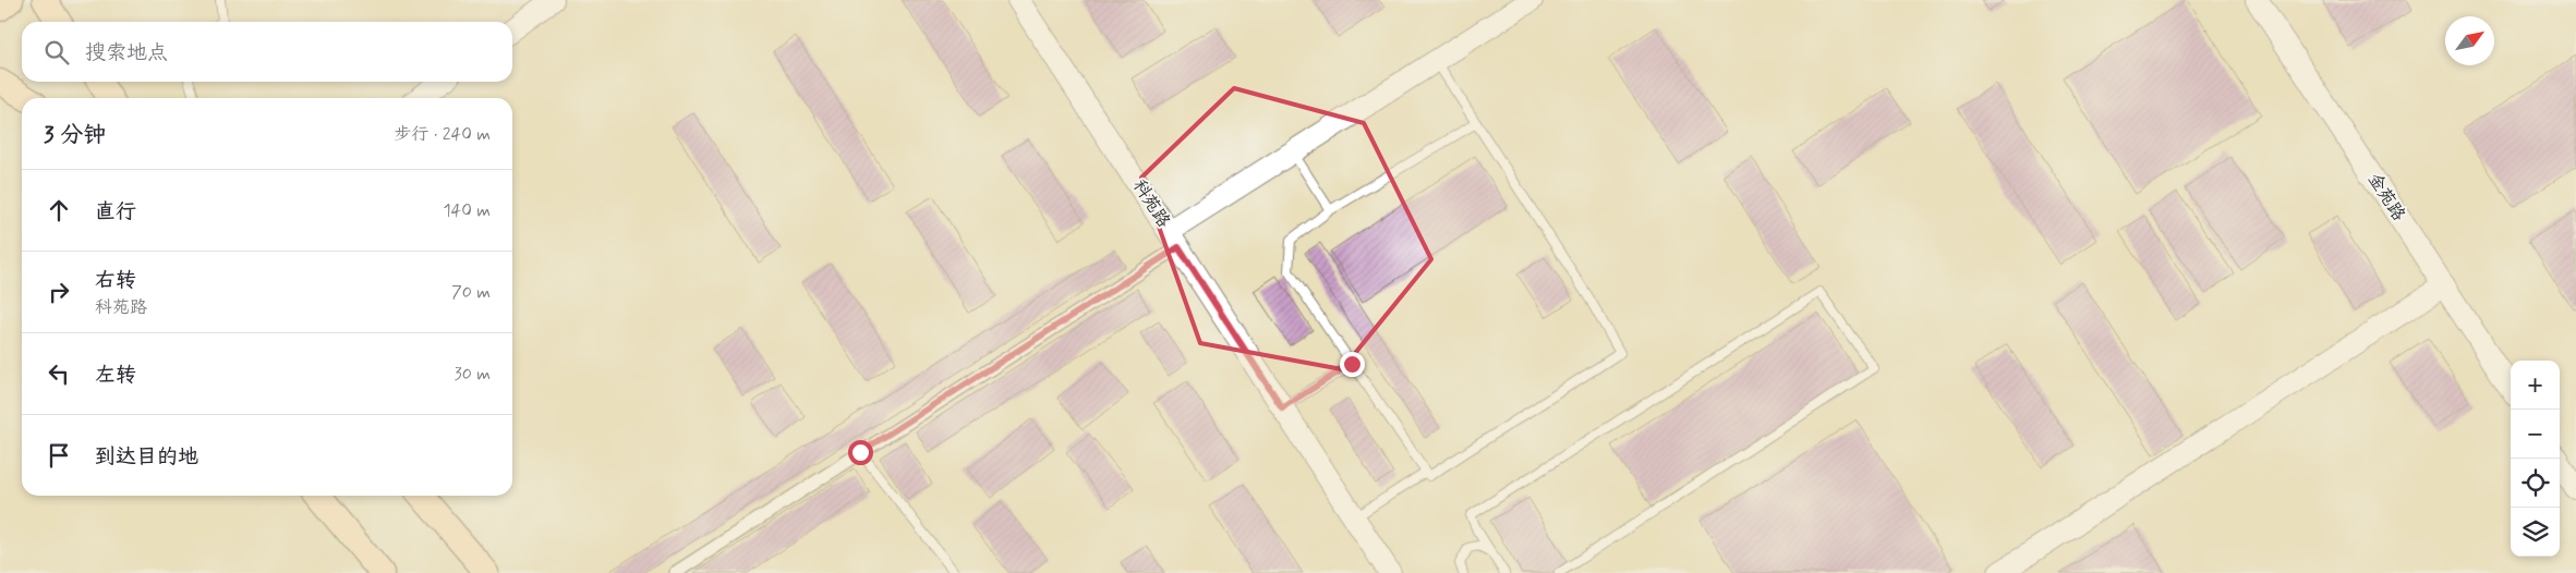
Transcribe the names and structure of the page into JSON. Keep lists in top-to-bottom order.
{
  "streets": {
    "street": ["金苑路", "科苑路"]
  },
  "north": "top right",
  "page": {
    "search": "搜索地点",
    "heading": ["3 分钟", "步行 · 240 m"],
    "list": [
      ["直行", "140 m"],
      ["右转", "科苑路", "70 m"],
      ["左转", "30 m"],
      "到达目的地"
    ],
    "map_buttons": ["+", "−"]
  }
}
